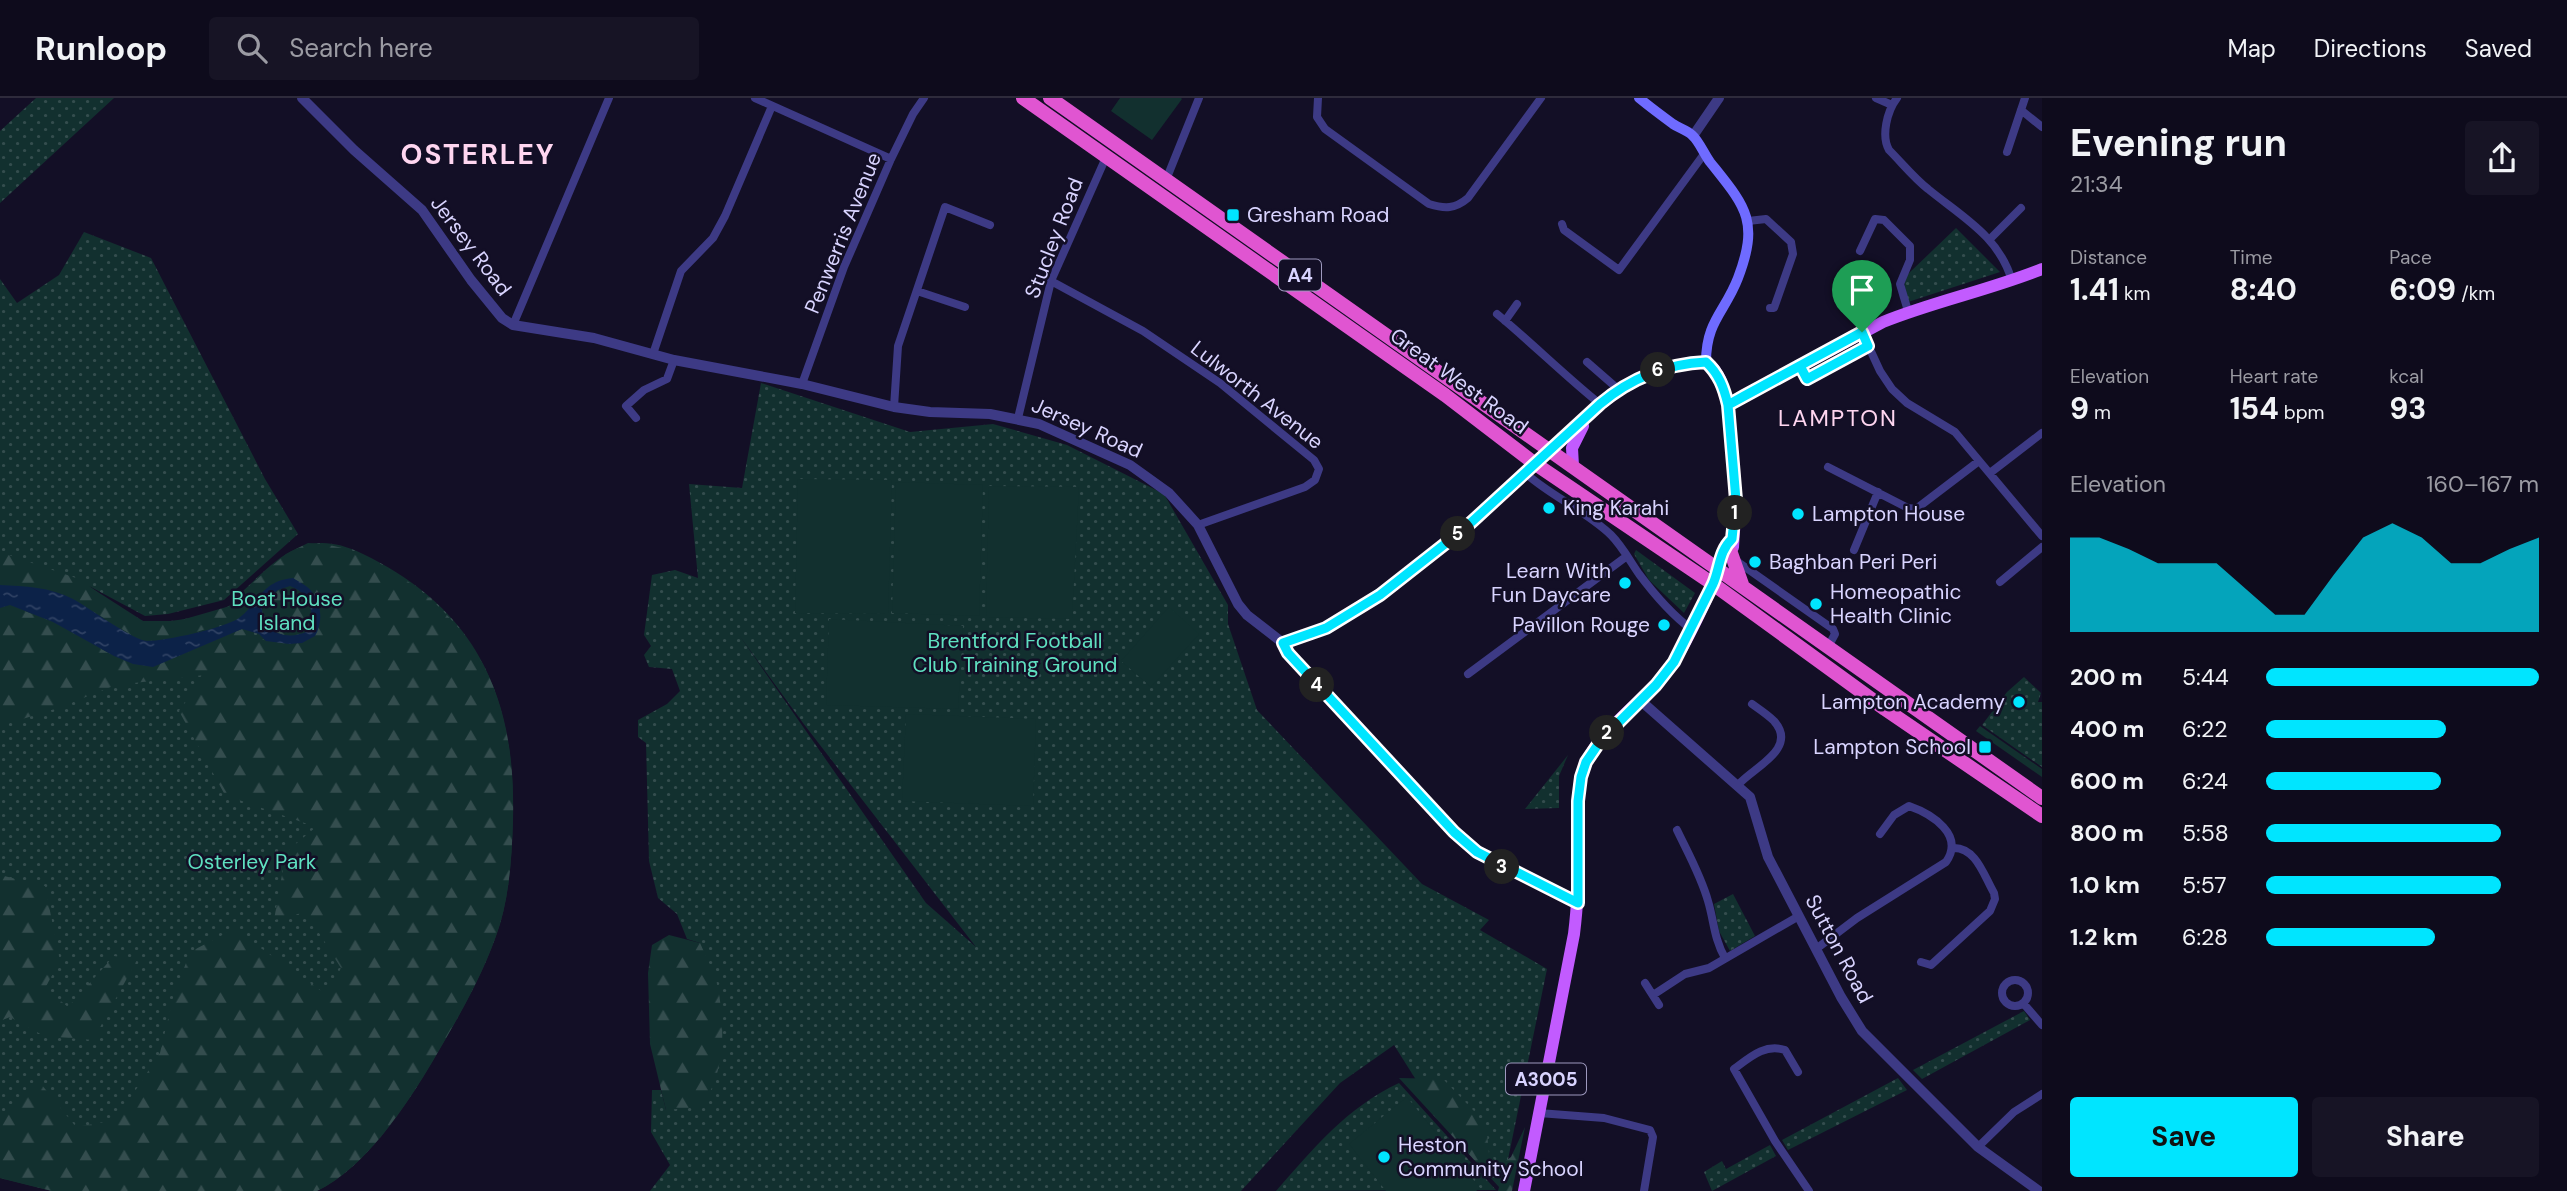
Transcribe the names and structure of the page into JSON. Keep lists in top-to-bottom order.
{
  "streets": {
    "highway": ["A4", "Great West Road"],
    "main road": ["A3005"],
    "street": [
      "Penwerris Avenue",
      "Stucley Road",
      "Jersey Road",
      "Lulworth Avenue",
      "Sutton Road"
    ]
  },
  "crossings": [
    ["Penwerris Avenue", "Jersey Road"],
    ["Stucley Road", "Jersey Road"],
    ["Stucley Road", "Great West Road"],
    ["Stucley Road", "Lulworth Avenue"],
    ["Jersey Road", "Lulworth Avenue"],
    ["Jersey Road", "A3005"],
    ["Great West Road", "A3005"],
    ["Sutton Road", "A3005"]
  ],
  "districts": ["OSTERLEY", "LAMPTON"],
  "parks": ["Boat House Island", "Brentford Football Club Training Ground", "Osterley Park"],
  "places": {
    "transit": ["Gresham Road", "Lampton School"],
    "other": [
      "King Karahi",
      "Lampton House",
      "Baghban Peri Peri",
      "Learn With Fun Daycare",
      "Homeopathic Health Clinic",
      "Pavillon Rouge",
      "Lampton Academy",
      "Heston Community School"
    ]
  },
  "page": {
    "header": "Runloop",
    "search": "Search here",
    "nav": ["Map", "Directions", "Saved"],
    "heading": ["Evening run", "21:34"],
    "stats": [
      ["Distance", "1.41 km"],
      ["Time", "8:40"],
      ["Pace", "6:09 /km"],
      ["Elevation", "9 m"],
      ["Heart rate", "154 bpm"],
      ["kcal", "93"]
    ],
    "pins": [
      "6",
      "1",
      "5",
      "4",
      "2",
      "3"
    ],
    "chart": ["Elevation", "160–167 m"],
    "list": [
      {
        "name": "200 m",
        "note": "5:44"
      },
      {
        "name": "400 m",
        "note": "6:22"
      },
      {
        "name": "600 m",
        "note": "6:24"
      },
      {
        "name": "800 m",
        "note": "5:58"
      },
      {
        "name": "1.0 km",
        "note": "5:57"
      },
      {
        "name": "1.2 km",
        "note": "6:28"
      }
    ],
    "buttons": ["Save", "Share"]
  }
}
